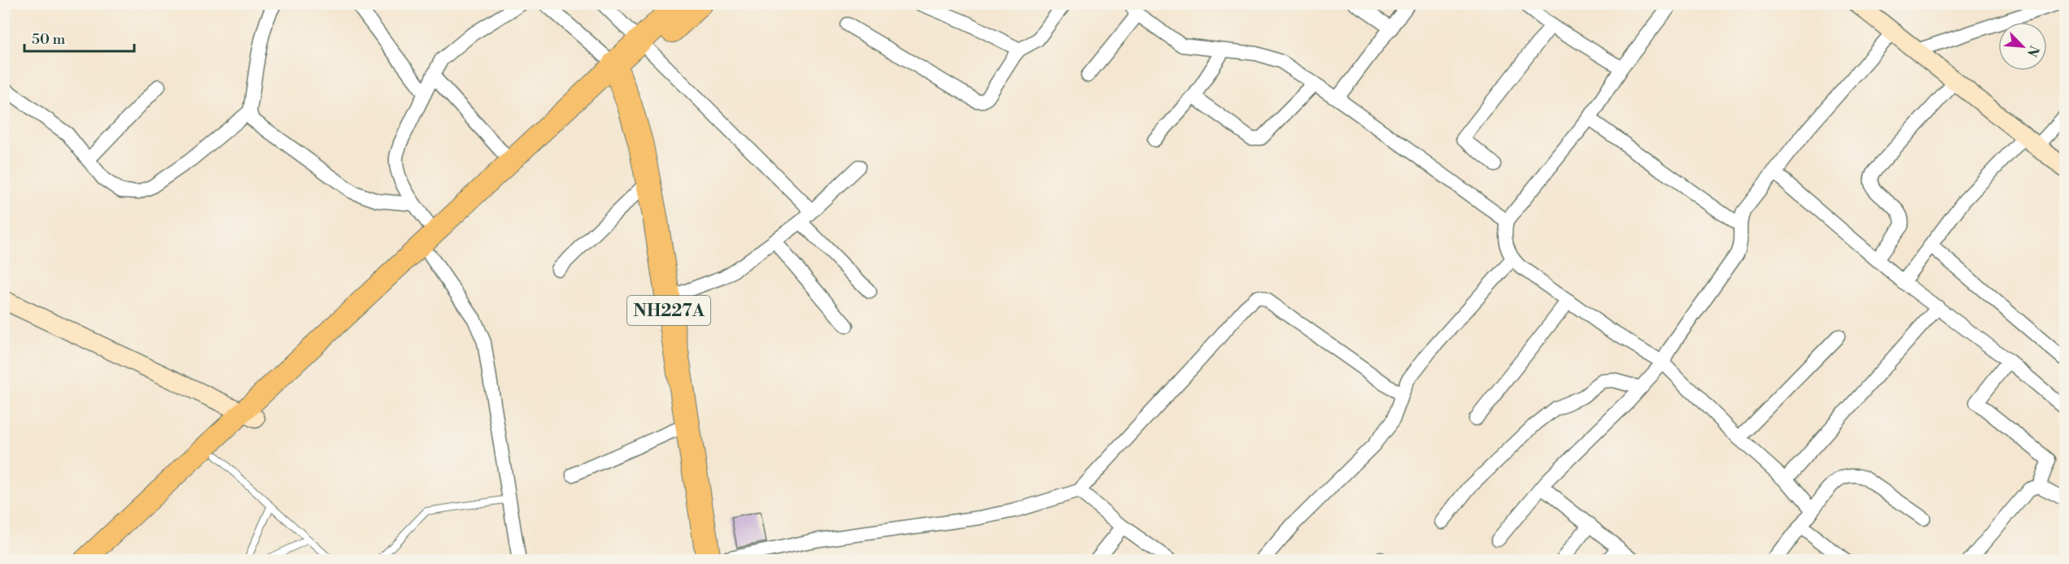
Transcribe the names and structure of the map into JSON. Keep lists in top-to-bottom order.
{
  "streets": {
    "highway": ["NH227A"]
  },
  "scale_bar": "50 m",
  "north": "bottom right"
}
